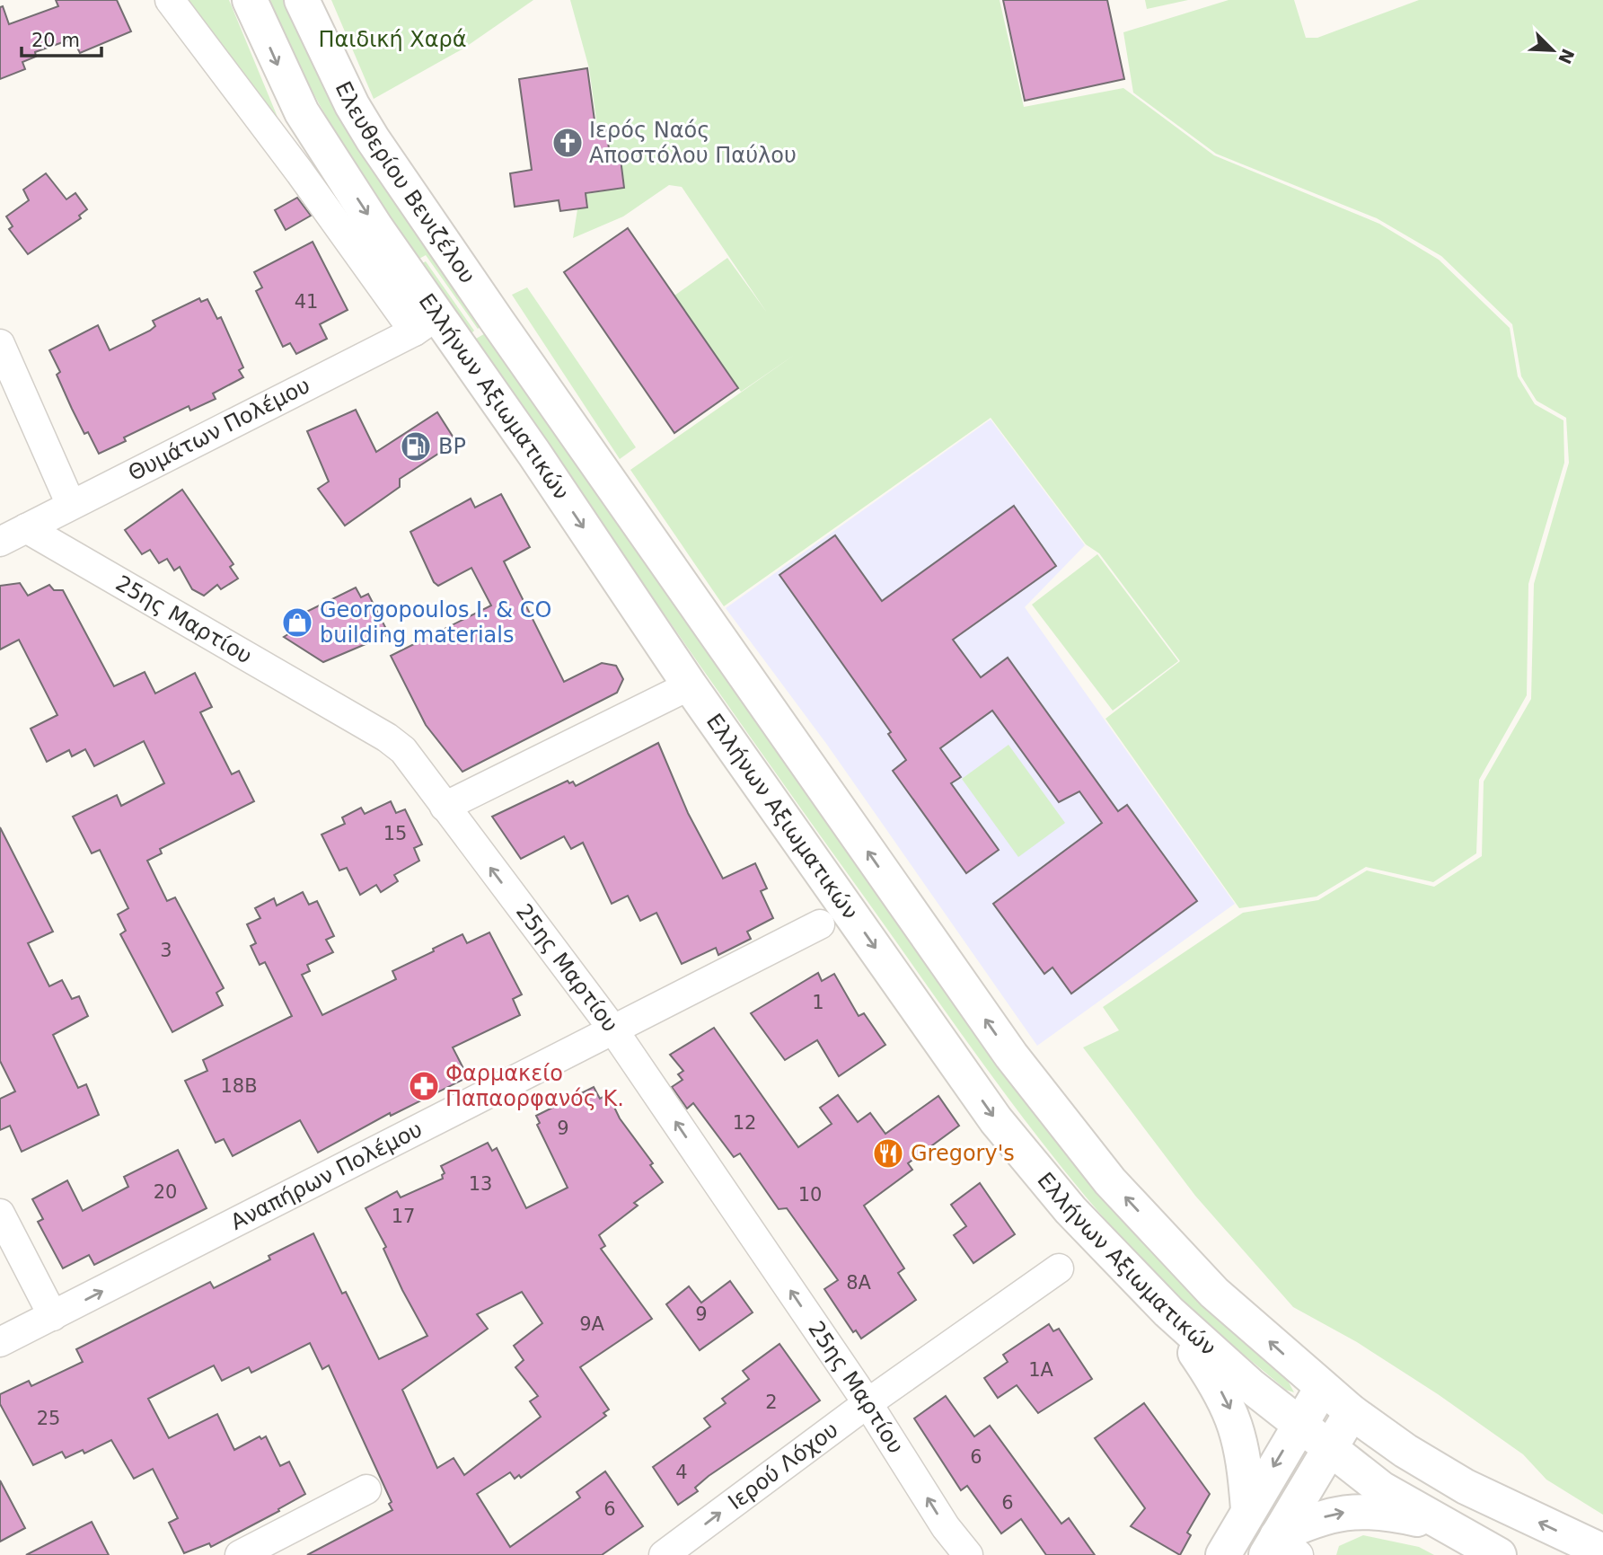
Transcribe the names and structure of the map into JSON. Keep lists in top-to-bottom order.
{
  "streets": {
    "main road": ["Ελευθερίου Βενιζέλου", "Ελλήνων Αξιωματικών"],
    "street": [
      "Θυµάτων Πολέµου",
      "25ης Μαρτίου",
      "Αναπήρων Πολέμου",
      "Ιερού Λόχου"
    ]
  },
  "crossings": [
    ["Ελευθερίου Βενιζέλου", "Ελλήνων Αξιωματικών"],
    ["Ελλήνων Αξιωματικών", "Θυµάτων Πολέµου"],
    ["Θυµάτων Πολέµου", "25ης Μαρτίου"],
    ["25ης Μαρτίου", "Αναπήρων Πολέμου"],
    ["25ης Μαρτίου", "Ιερού Λόχου"]
  ],
  "one_way": ["25ης Μαρτίου", "Αναπήρων Πολέμου", "Ιερού Λόχου"],
  "parks": ["Παιδική Χαρά"],
  "places": {
    "church": ["Ιερός Ναός Αποστόλου Παύλου"],
    "fuel station": ["BP"],
    "shop": ["Georgopoulos I. & CO building materials"],
    "pharmacy": ["Φαρμακείο Παπαορφανός Κ."],
    "restaurant": ["Gregory's"]
  },
  "house_numbers": [
    "41",
    "15",
    "3",
    "1",
    "18Β",
    "12",
    "9",
    "13",
    "20",
    "10",
    "17",
    "8Α",
    "9",
    "9Α",
    "1Α",
    "2",
    "25",
    "6",
    "4",
    "6",
    "6"
  ],
  "scale_bar": "20 m",
  "north": "bottom right"
}
